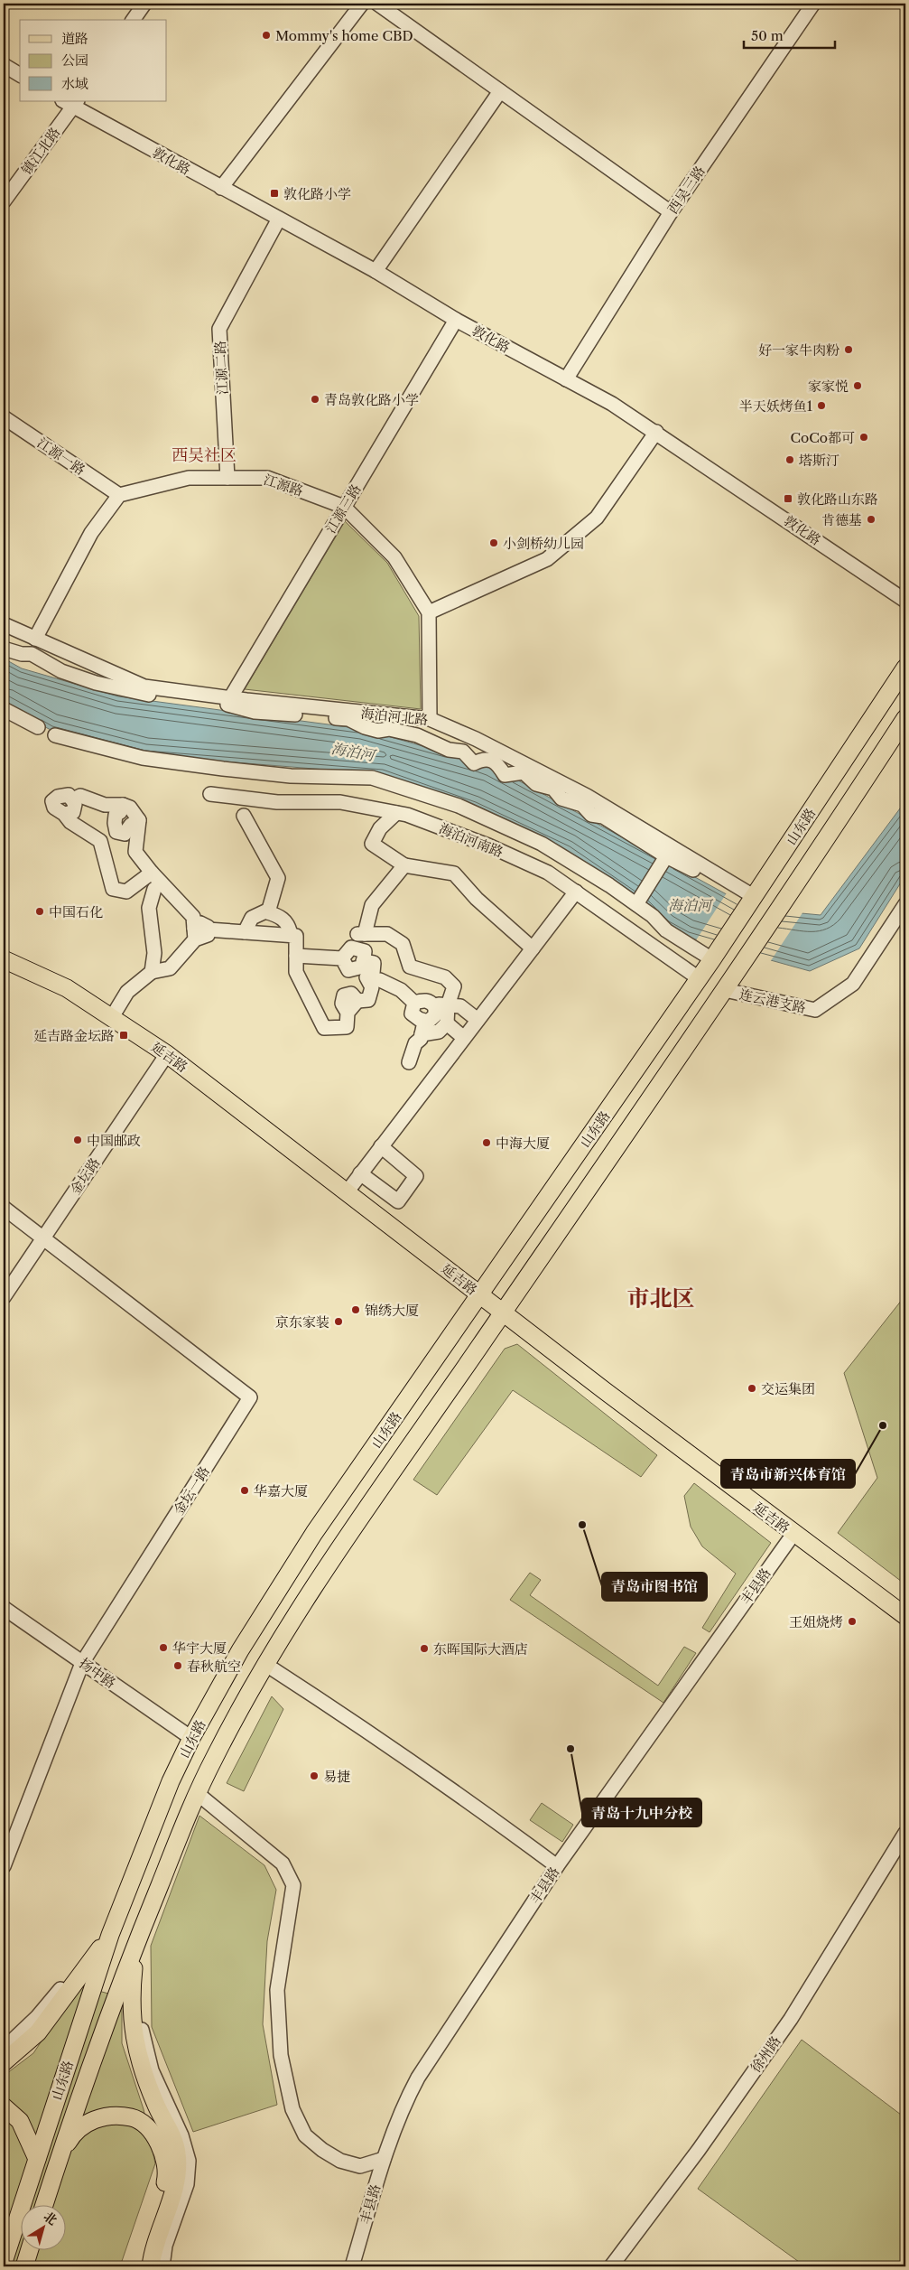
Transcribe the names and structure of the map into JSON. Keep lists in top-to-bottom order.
{
  "streets": {
    "main road": ["山东路", "延吉路"],
    "street": [
      "镇江北路",
      "敦化路",
      "西吴三路",
      "江源二路",
      "江源一路",
      "江源路",
      "江源三路",
      "海泊河北路",
      "海泊河南路",
      "连云港支路",
      "金坛路",
      "金坛一路",
      "丰县路",
      "扬中路",
      "徐州路"
    ]
  },
  "crossings": [
    ["镇江北路", "敦化路"],
    ["敦化路", "西吴三路"],
    ["敦化路", "江源二路"],
    ["敦化路", "江源三路"],
    ["江源二路", "江源路"],
    ["江源一路", "江源路"],
    ["江源路", "江源三路"],
    ["江源三路", "海泊河北路"],
    ["海泊河北路", "山东路"],
    ["山东路", "海泊河南路"],
    ["山东路", "连云港支路"],
    ["山东路", "延吉路"],
    ["山东路", "扬中路"],
    ["延吉路", "金坛路"],
    ["延吉路", "丰县路"],
    ["金坛路", "金坛一路"],
    ["金坛一路", "扬中路"]
  ],
  "districts": ["西吴社区", "市北区"],
  "water": ["海泊河"],
  "places": {
    "other": [
      "Mommy's home CBD",
      "好一家牛肉粉",
      "家家悦",
      "青岛敦化路小学",
      "半天妖烤鱼1",
      "CoCo都可",
      "塔斯汀",
      "肯德基",
      "小剑桥幼儿园",
      "中国石化",
      "中国邮政",
      "中海大厦",
      "锦绣大厦",
      "京东家装",
      "交运集团",
      "青岛市新兴体育馆",
      "华嘉大厦",
      "青岛市图书馆",
      "王姐烧烤",
      "华宇大厦",
      "东晖国际大酒店",
      "春秋航空",
      "青岛十九中分校",
      "易捷"
    ],
    "transit": ["敦化路小学", "敦化路山东路", "延吉路金坛路"]
  },
  "legend": ["道路", "公园", "水域"],
  "scale_bar": "50 m",
  "north": "top right"
}
